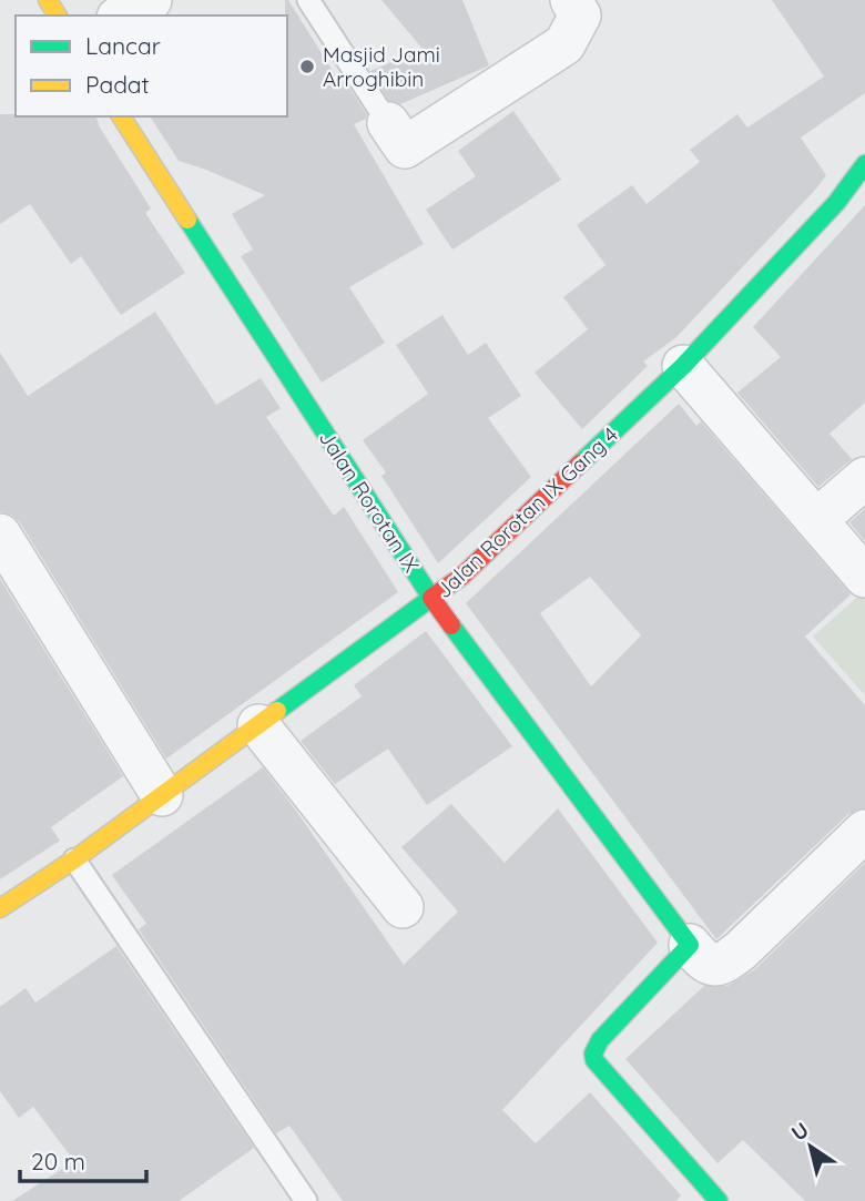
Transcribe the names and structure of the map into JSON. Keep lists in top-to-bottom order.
{
  "streets": {
    "street": ["Jalan Rorotan IX", "Jalan Rorotan IX Gang 4"]
  },
  "crossings": [
    ["Jalan Rorotan IX", "Jalan Rorotan IX Gang 4"]
  ],
  "places": ["Masjid Jami Arroghibin"],
  "legend": ["Lancar", "Padat"],
  "scale_bar": "20 m",
  "north": "top left"
}
